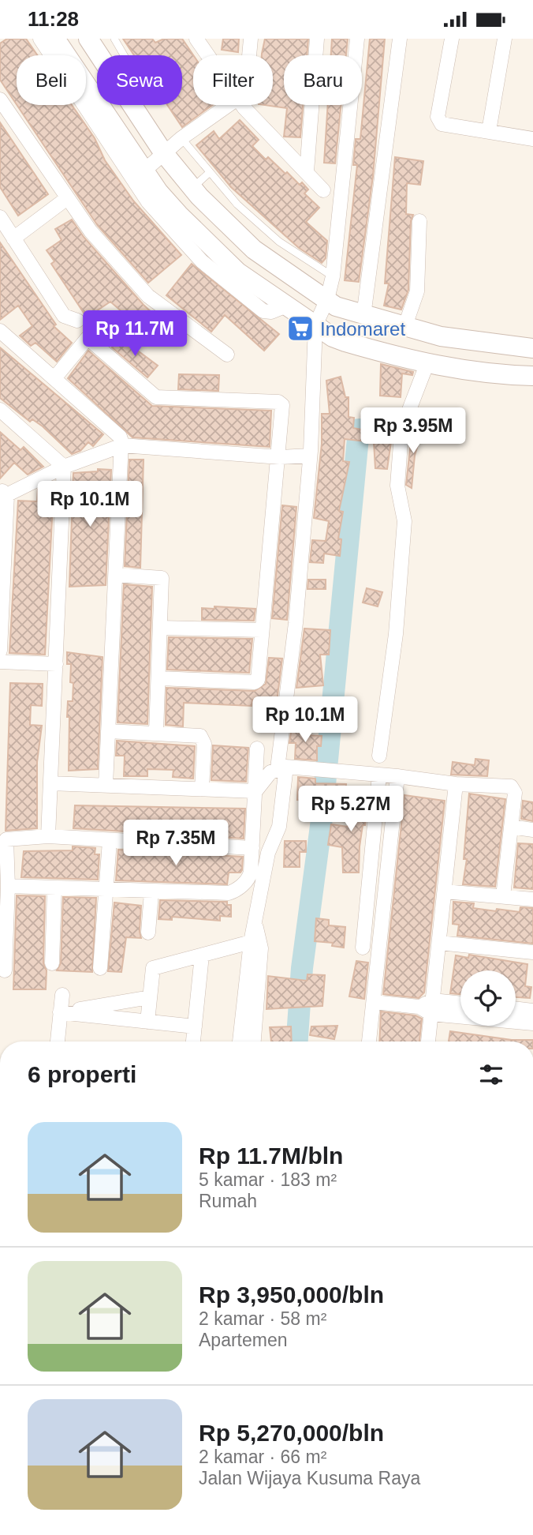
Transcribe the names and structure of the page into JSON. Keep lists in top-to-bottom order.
{
  "places": {
    "supermarket": ["Indomaret"]
  },
  "page": {
    "status": "11:28",
    "chip": [
      "Beli",
      "Sewa",
      "Filter",
      "Baru"
    ],
    "price": [
      "Rp 11.7M",
      "Rp 3.95M",
      "Rp 10.1M",
      "Rp 10.1M",
      "Rp 5.27M",
      "Rp 7.35M"
    ],
    "heading": "6 properti",
    "list": [
      {
        "name": "Rp 11.7M/bln",
        "note": "5 kamar · 183 m² · Rumah"
      },
      {
        "name": "Rp 3,950,000/bln",
        "note": "2 kamar · 58 m² · Apartemen"
      },
      {
        "name": "Rp 5,270,000/bln",
        "note": "2 kamar · 66 m² · Jalan Wijaya Kusuma Raya"
      }
    ]
  }
}
